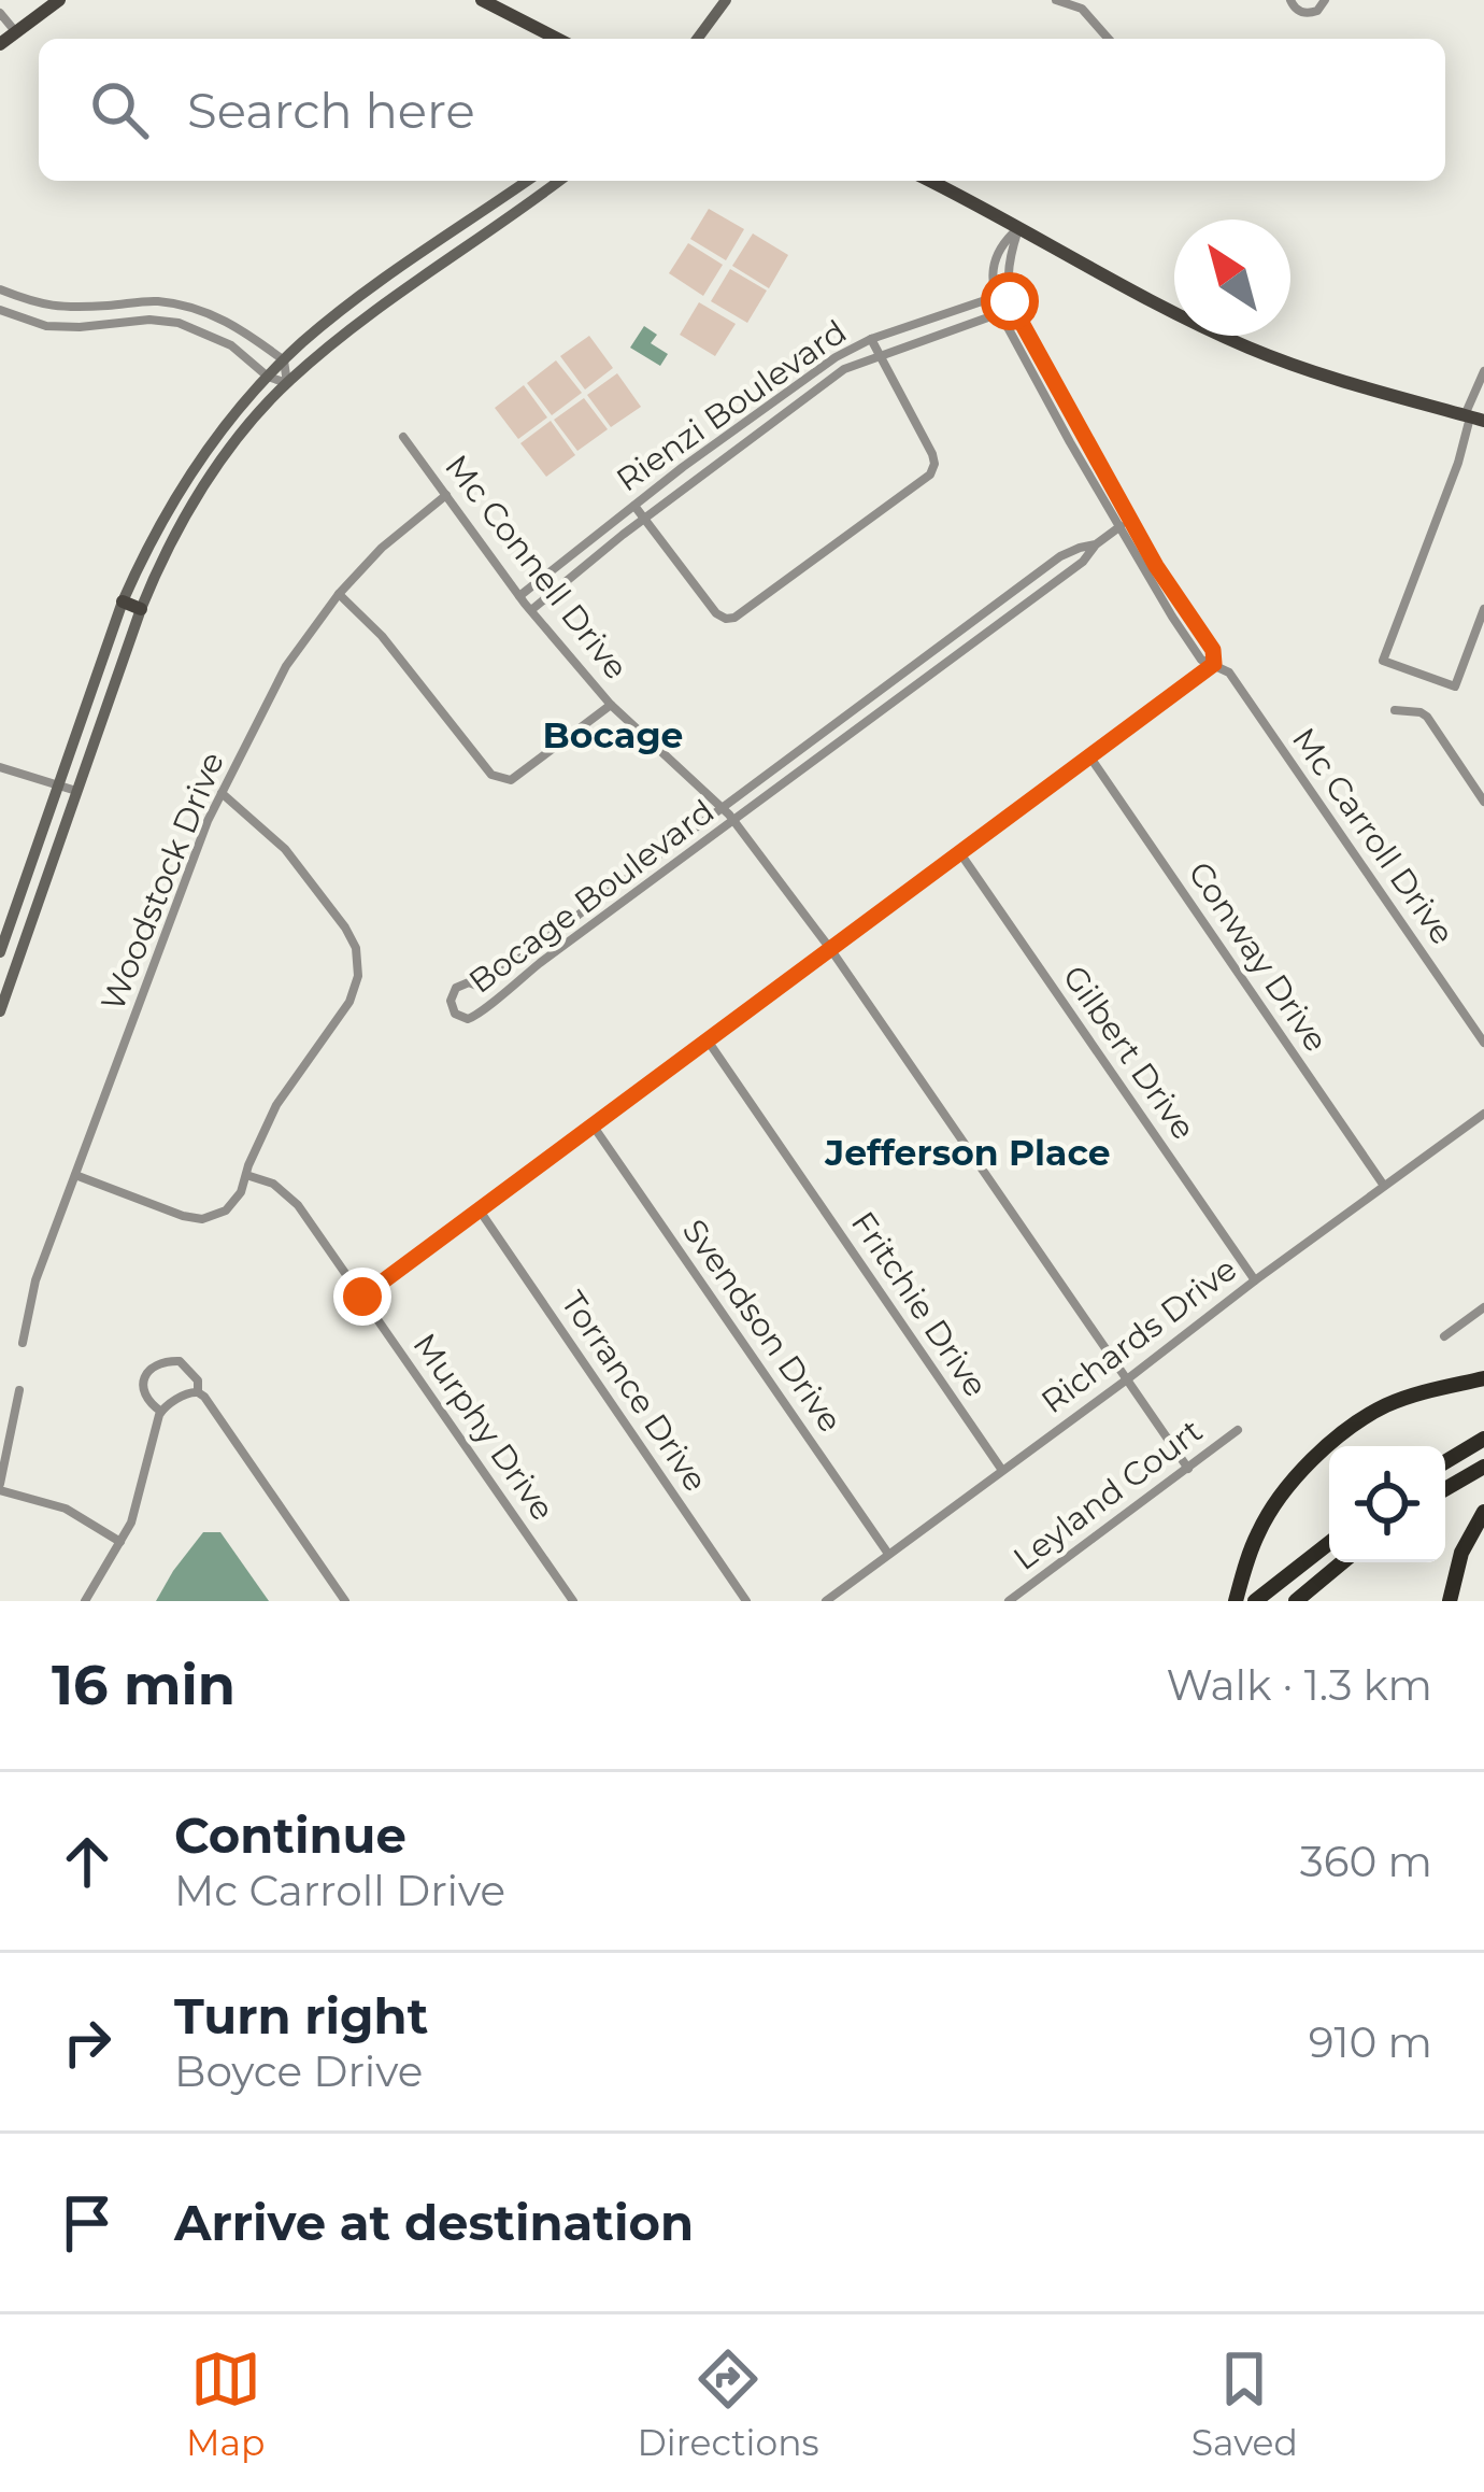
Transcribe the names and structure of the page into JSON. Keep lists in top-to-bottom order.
{
  "streets": {
    "street": [
      "Rienzi Boulevard",
      "Mc Connell Drive",
      "Mc Carroll Drive",
      "Woodstock Drive",
      "Bocage Boulevard",
      "Conway Drive",
      "Gilbert Drive",
      "Fritchie Drive",
      "Svendson Drive",
      "Richards Drive",
      "Torrance Drive",
      "Murphy Drive",
      "Leyland Court"
    ]
  },
  "crossings": [
    ["Rienzi Boulevard", "Mc Connell Drive"],
    ["Rienzi Boulevard", "Mc Carroll Drive"],
    ["Mc Connell Drive", "Woodstock Drive"],
    ["Mc Connell Drive", "Bocage Boulevard"],
    ["Mc Connell Drive", "Richards Drive"],
    ["Mc Connell Drive", "Leyland Court"],
    ["Mc Carroll Drive", "Bocage Boulevard"],
    ["Conway Drive", "Richards Drive"],
    ["Gilbert Drive", "Richards Drive"],
    ["Fritchie Drive", "Richards Drive"],
    ["Svendson Drive", "Richards Drive"]
  ],
  "districts": ["Bocage", "Jefferson Place"],
  "north": "top left",
  "page": {
    "search": "Search here",
    "heading": ["16 min", "Walk · 1.3 km"],
    "list": [
      ["Continue", "Mc Carroll Drive", "360 m"],
      ["Turn right", "Boyce Drive", "910 m"],
      "Arrive at destination"
    ],
    "nav": ["Map", "Directions", "Saved"]
  }
}
